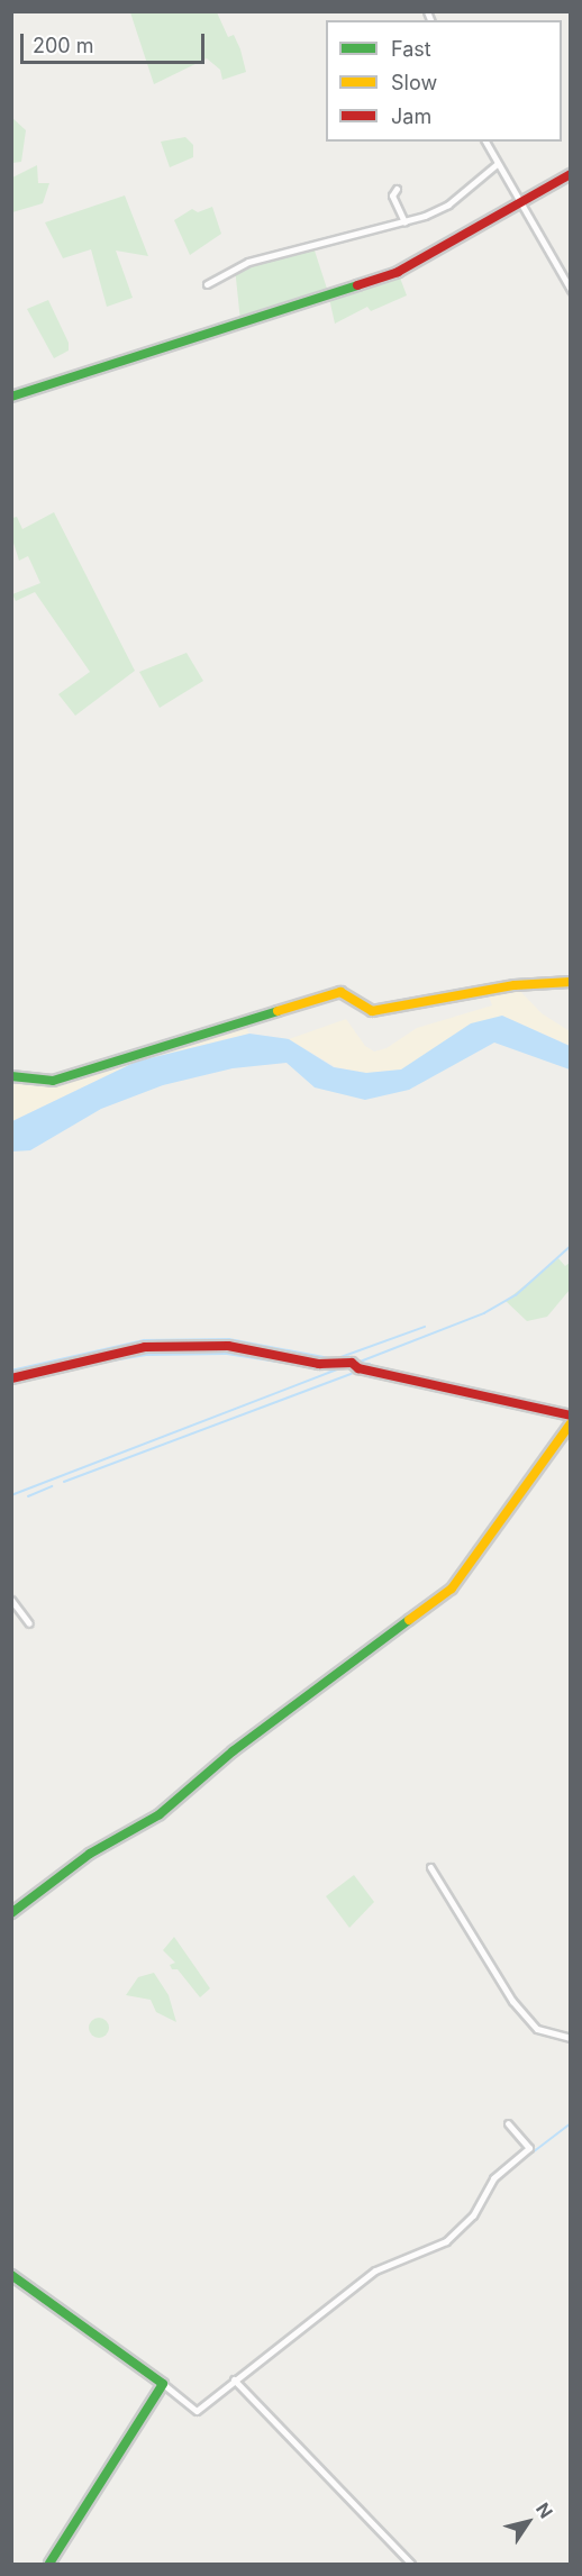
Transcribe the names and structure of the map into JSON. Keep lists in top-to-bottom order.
{
  "legend": ["Fast", "Slow", "Jam"],
  "scale_bar": "200 m",
  "north": "top right"
}
